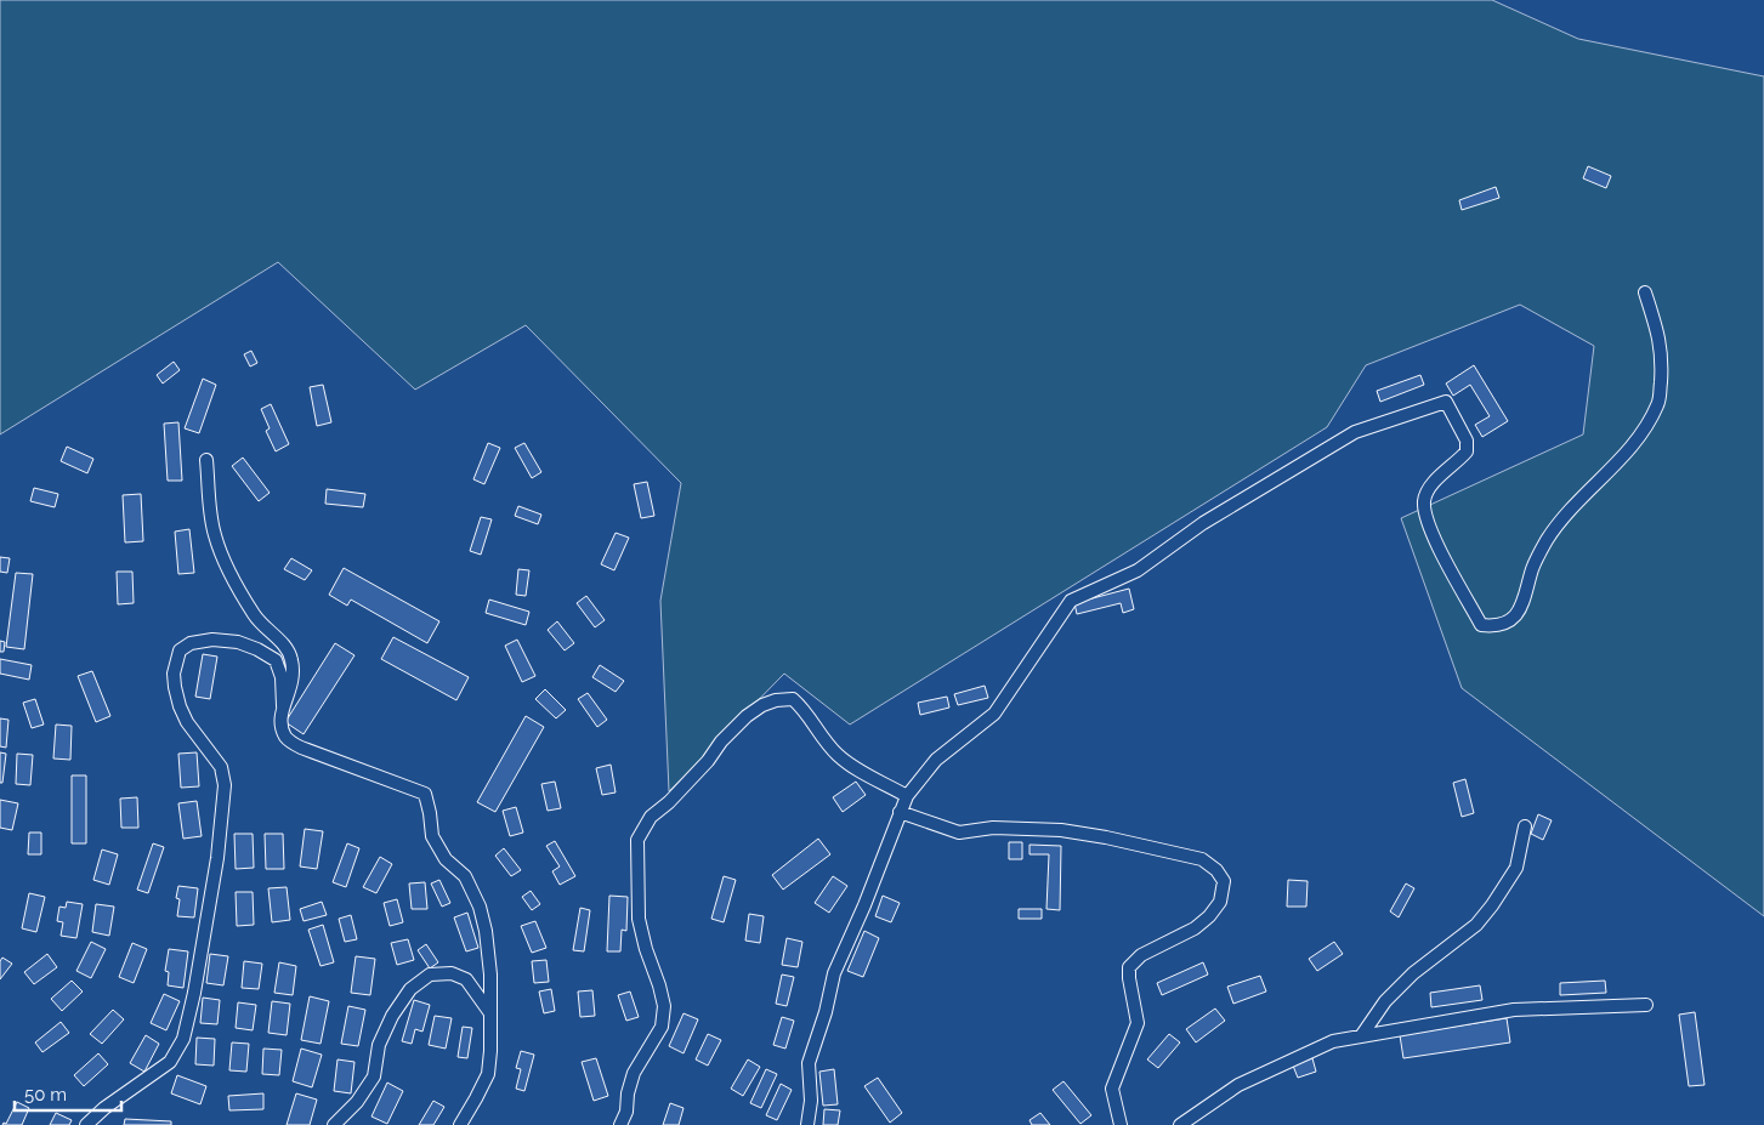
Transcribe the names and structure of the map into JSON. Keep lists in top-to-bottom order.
{
  "scale_bar": "50 m"
}
